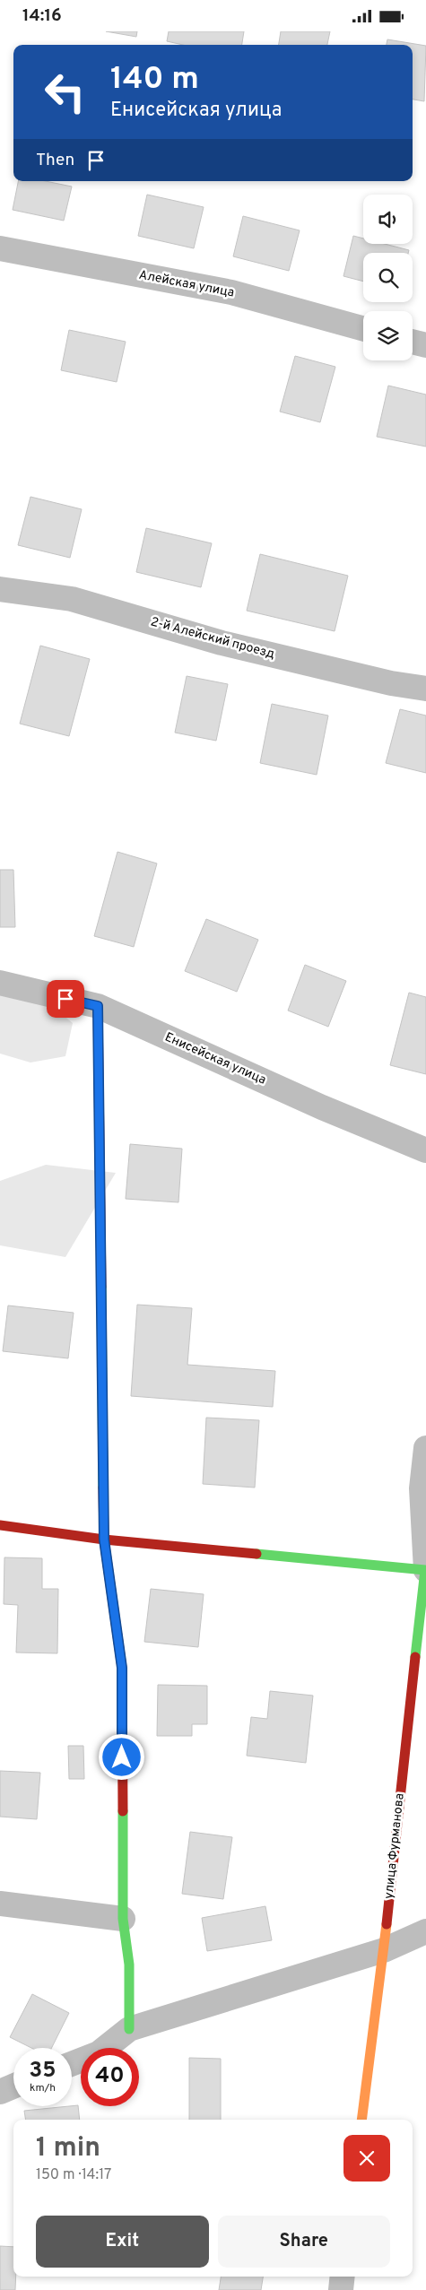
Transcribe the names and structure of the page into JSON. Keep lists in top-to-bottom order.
{
  "streets": {
    "street": [
      "Алейская улица",
      "2-й Алейский проезд",
      "Енисейская улица",
      "улица Фурманова"
    ]
  },
  "page": {
    "status": "14:16",
    "turn": ["140 m", "Енисейская улица"],
    "then": "Then",
    "speed": "35 km/h",
    "limit": "40",
    "heading": ["1 min", "150 m · 14:17"],
    "buttons": ["Exit", "Share"]
  }
}
